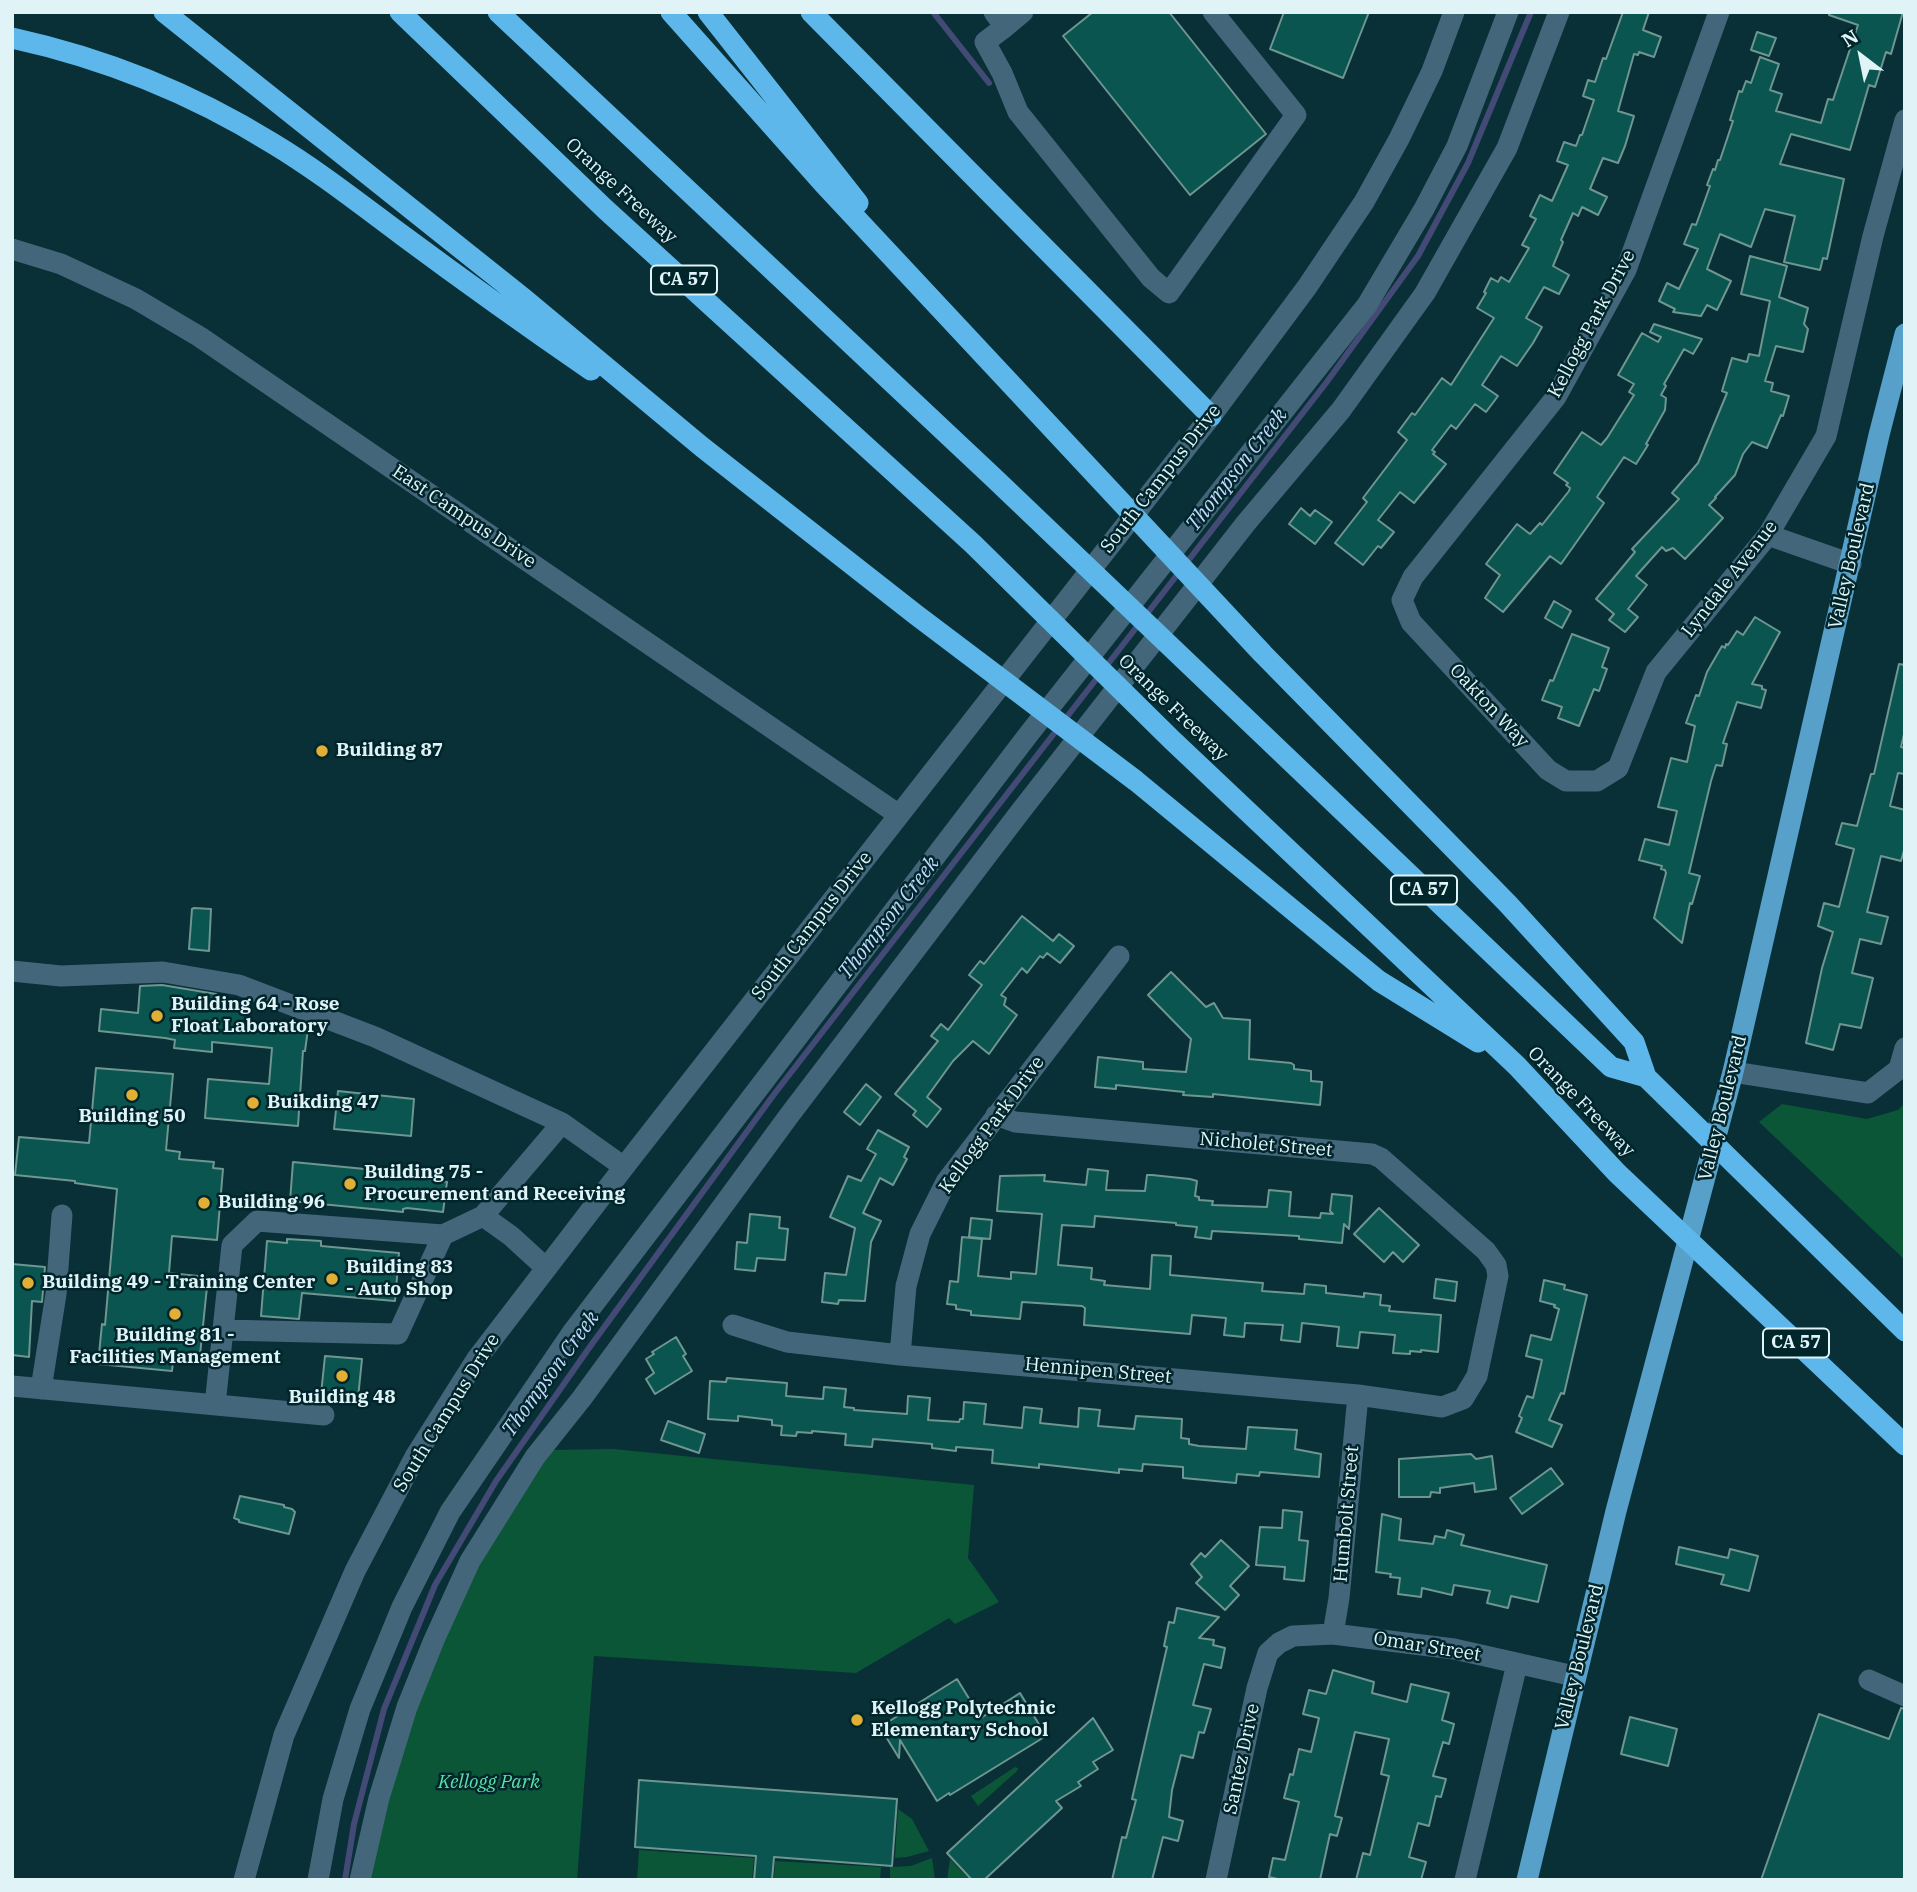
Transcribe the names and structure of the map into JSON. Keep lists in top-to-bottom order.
{
  "streets": {
    "highway": ["Orange Freeway", "CA 57"],
    "main road": ["Valley Boulevard"],
    "street": [
      "Kellogg Park Drive",
      "South Campus Drive",
      "East Campus Drive",
      "Lyndale Avenue",
      "Oakton Way",
      "Nicholet Street",
      "Hennipen Street",
      "Humbolt Street",
      "Omar Street",
      "Santez Drive"
    ]
  },
  "crossings": [
    ["Kellogg Park Drive", "Oakton Way"],
    ["Kellogg Park Drive", "Nicholet Street"],
    ["Kellogg Park Drive", "Hennipen Street"],
    ["South Campus Drive", "East Campus Drive"],
    ["Valley Boulevard", "Omar Street"],
    ["Lyndale Avenue", "Oakton Way"],
    ["Nicholet Street", "Hennipen Street"],
    ["Hennipen Street", "Humbolt Street"],
    ["Humbolt Street", "Omar Street"],
    ["Omar Street", "Santez Drive"]
  ],
  "water": ["Thompson Creek"],
  "parks": ["Kellogg Park"],
  "places": [
    "Building 87",
    "Building 64 - Rose Float Laboratory",
    "Building 50",
    "Buikding 47",
    "Building 75 - Procurement and Receiving",
    "Building 96",
    "Building 83 - Auto Shop",
    "Building 49 - Training Center",
    "Building 81 - Facilities Management",
    "Building 48",
    "Kellogg Polytechnic Elementary School"
  ],
  "north": "top left"
}
